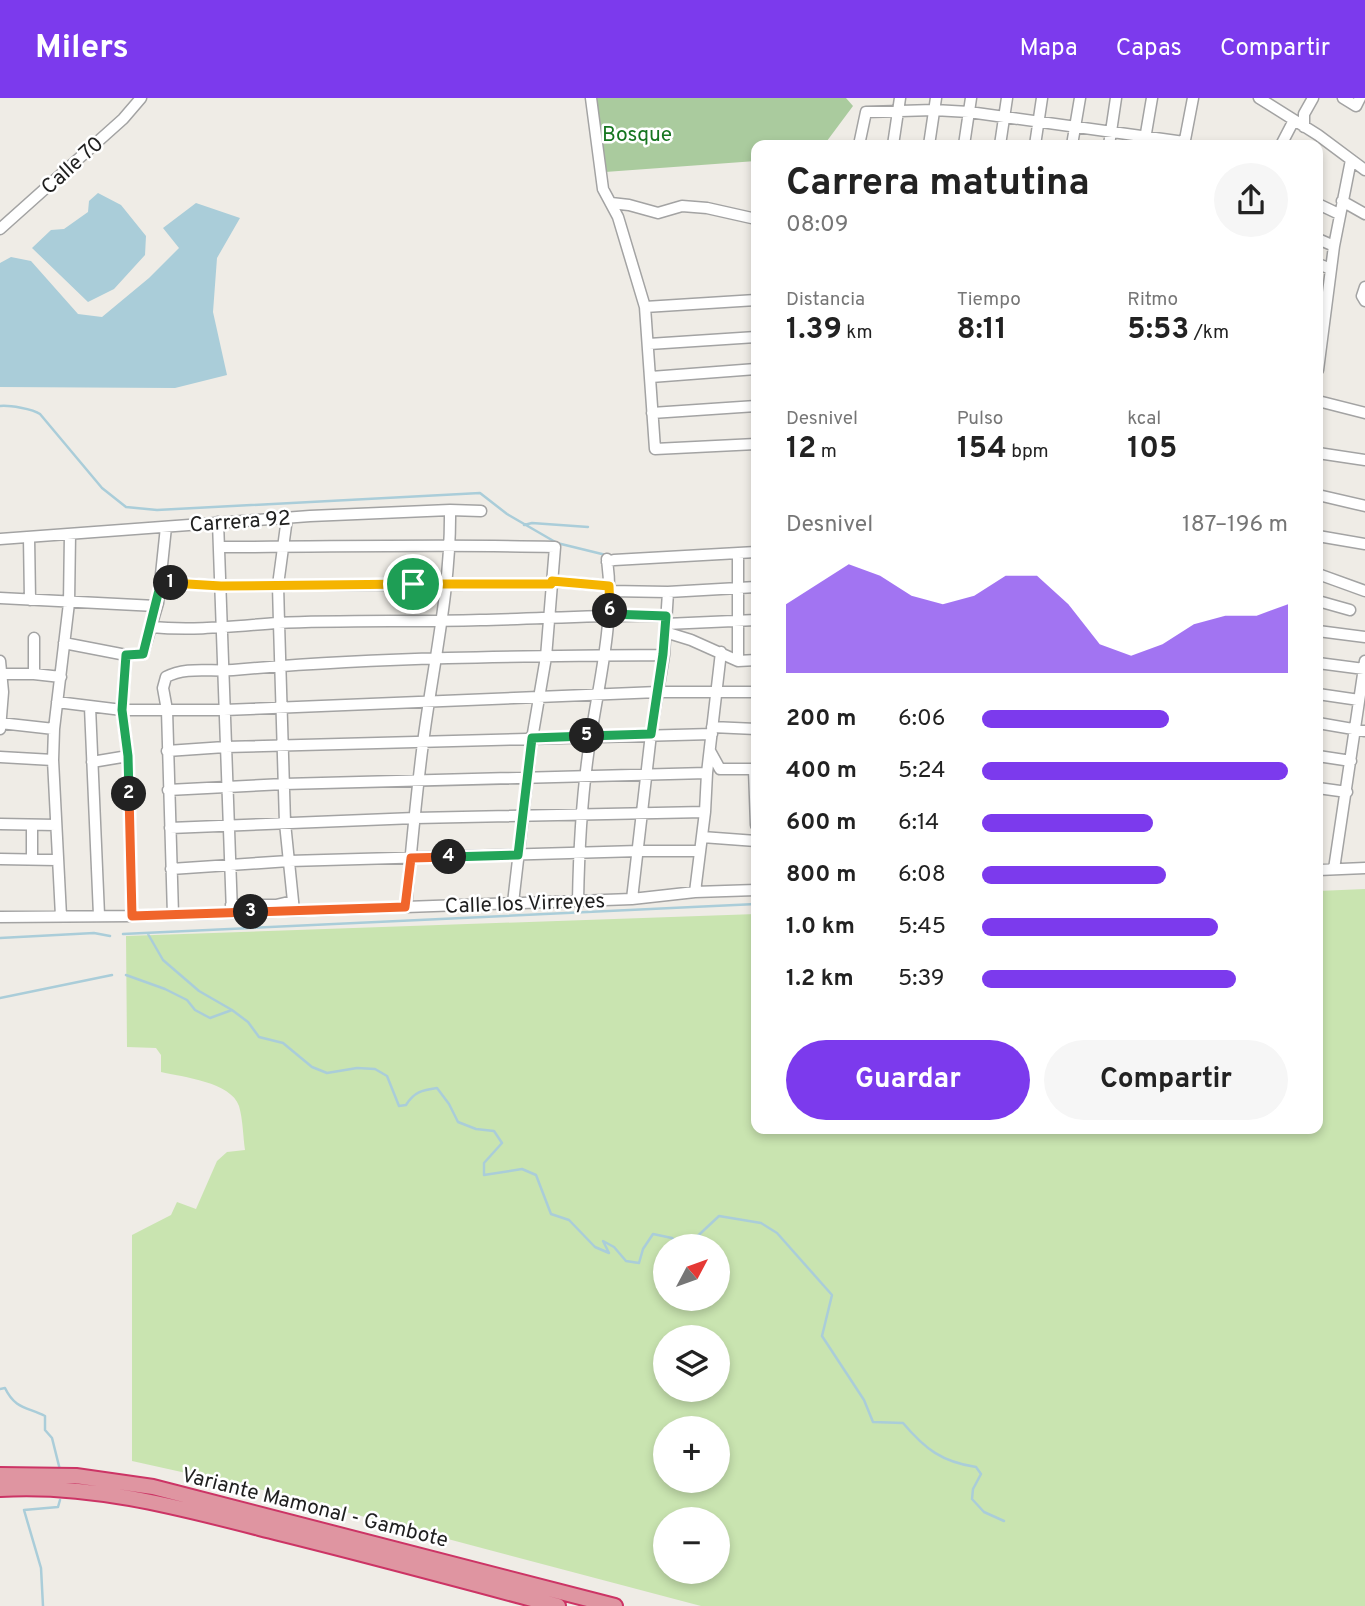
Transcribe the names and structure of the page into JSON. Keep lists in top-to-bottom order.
{
  "streets": {
    "highway": ["Variante Mamonal - Gambote"],
    "street": ["Calle 70", "Carrera 92", "Calle los Virreyes"]
  },
  "parks": ["Bosque"],
  "north": "top right",
  "page": {
    "header": "Milers",
    "nav": ["Mapa", "Capas", "Compartir"],
    "heading": ["Carrera matutina", "08:09"],
    "stats": [
      ["Distancia", "1.39 km"],
      ["Tiempo", "8:11"],
      ["Ritmo", "5:53 /km"],
      ["Desnivel", "12 m"],
      ["Pulso", "154 bpm"],
      ["kcal", "105"]
    ],
    "chart": ["Desnivel", "187–196 m"],
    "pins": [
      "1",
      "6",
      "5",
      "2",
      "4",
      "3"
    ],
    "list": [
      {
        "name": "200 m",
        "note": "6:06"
      },
      {
        "name": "400 m",
        "note": "5:24"
      },
      {
        "name": "600 m",
        "note": "6:14"
      },
      {
        "name": "800 m",
        "note": "6:08"
      },
      {
        "name": "1.0 km",
        "note": "5:45"
      },
      {
        "name": "1.2 km",
        "note": "5:39"
      }
    ],
    "buttons": ["Guardar", "Compartir"],
    "map_buttons": ["+", "−"]
  }
}
